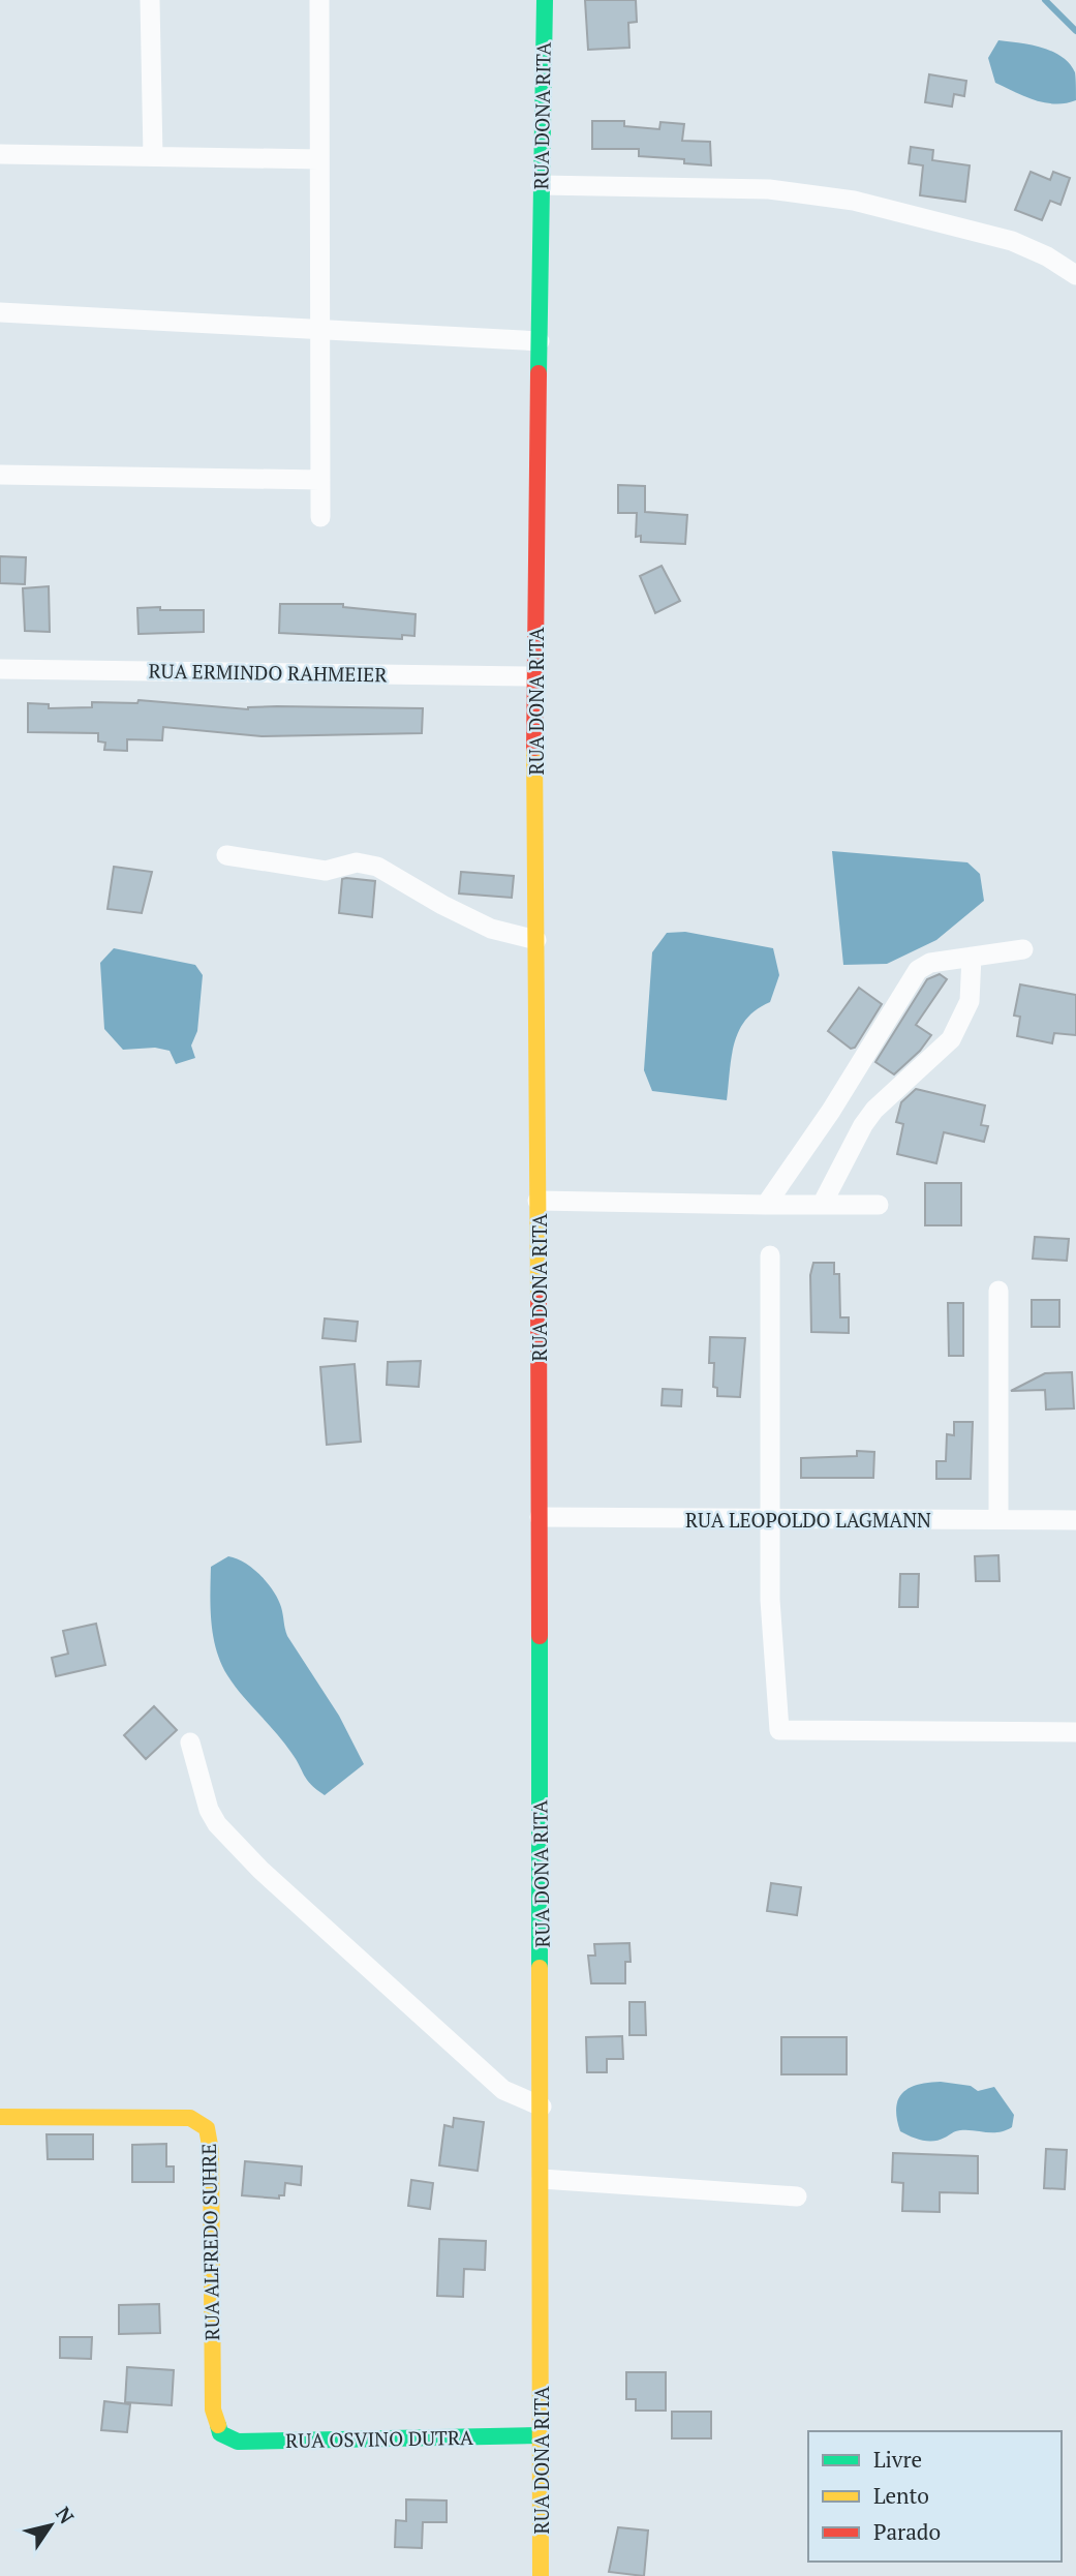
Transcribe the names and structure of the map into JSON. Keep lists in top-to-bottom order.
{
  "streets": {
    "main road": ["RUA DONA RITA", "RUA ALFREDO SUHRE", "RUA OSVINO DUTRA"],
    "street": ["RUA ERMINDO RAHMEIER", "RUA LEOPOLDO LAGMANN"]
  },
  "crossings": [
    ["RUA DONA RITA", "RUA ERMINDO RAHMEIER"],
    ["RUA DONA RITA", "RUA LEOPOLDO LAGMANN"],
    ["RUA DONA RITA", "RUA OSVINO DUTRA"],
    ["RUA ALFREDO SUHRE", "RUA OSVINO DUTRA"]
  ],
  "legend": ["Livre", "Lento", "Parado"],
  "north": "top right"
}
